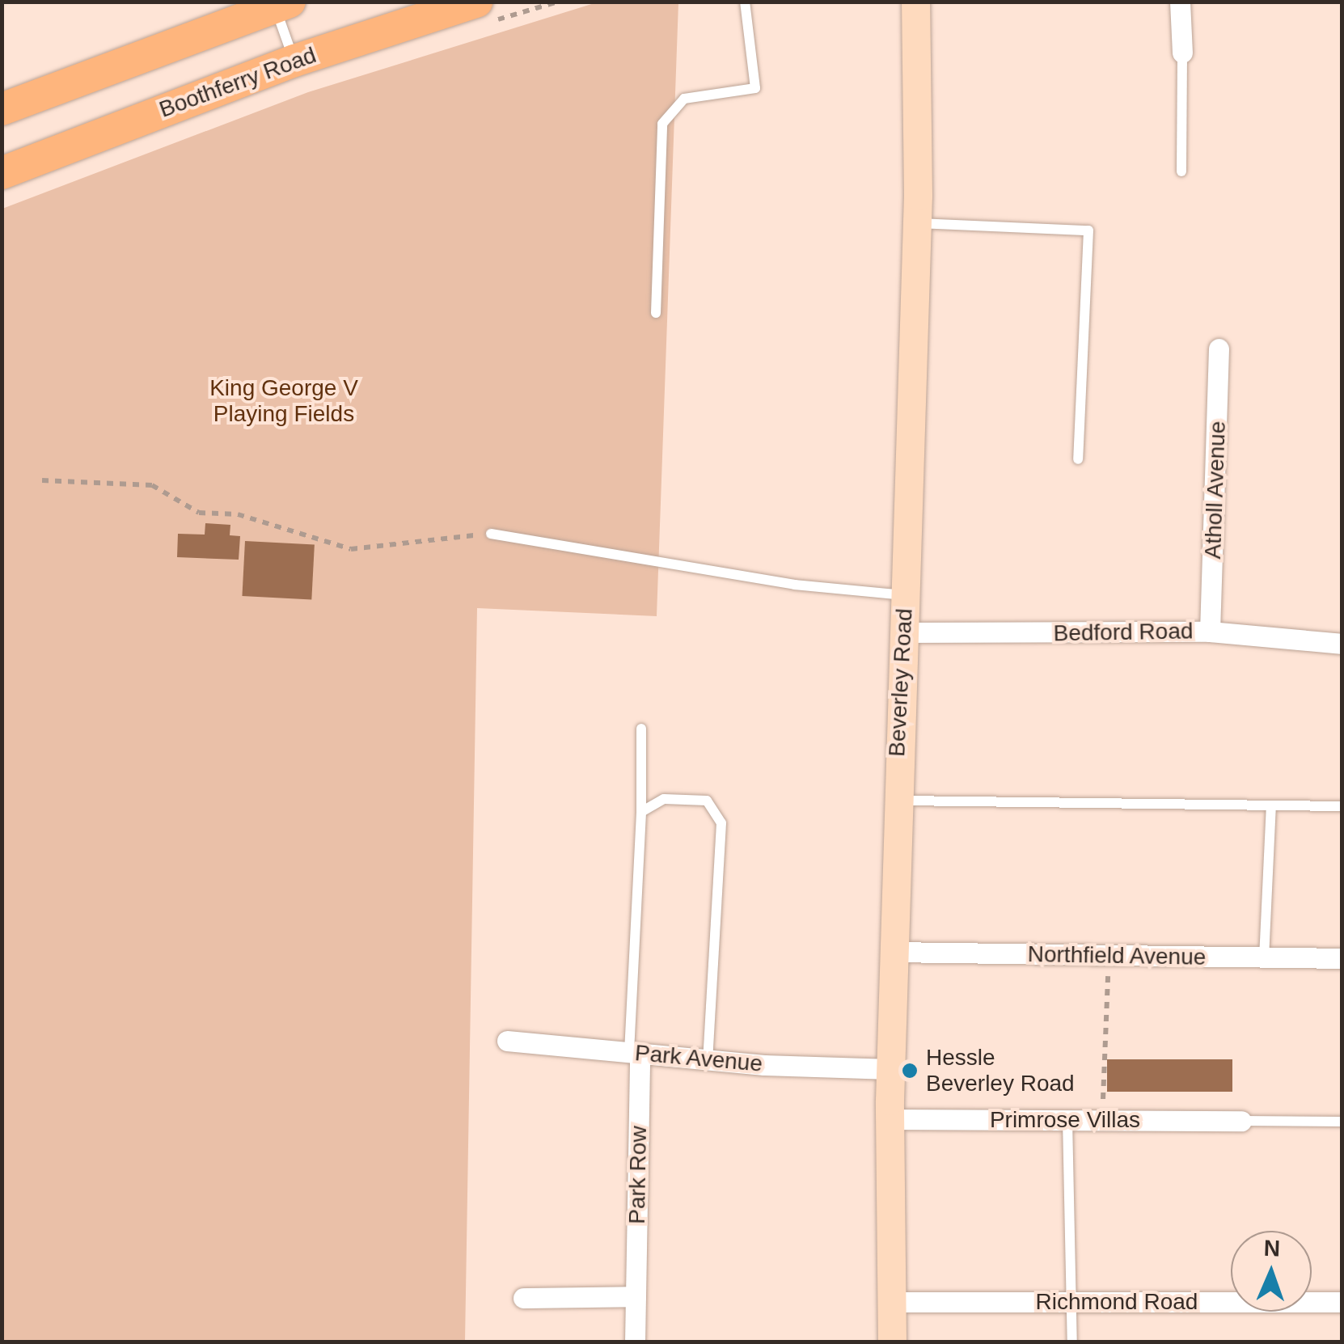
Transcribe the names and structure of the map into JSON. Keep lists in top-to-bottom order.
{
  "streets": {
    "main road": ["Boothferry Road"],
    "street": [
      "Atholl Avenue",
      "Bedford Road",
      "Beverley Road",
      "Northfield Avenue",
      "Park Avenue",
      "Primrose Villas",
      "Park Row",
      "Richmond Road"
    ]
  },
  "crossings": [
    ["Atholl Avenue", "Bedford Road"],
    ["Bedford Road", "Beverley Road"],
    ["Beverley Road", "Northfield Avenue"],
    ["Beverley Road", "Park Avenue"],
    ["Beverley Road", "Primrose Villas"],
    ["Beverley Road", "Richmond Road"],
    ["Park Avenue", "Park Row"]
  ],
  "parks": ["King George V Playing Fields"],
  "places": ["Hessle Beverley Road"],
  "north": "top"
}
